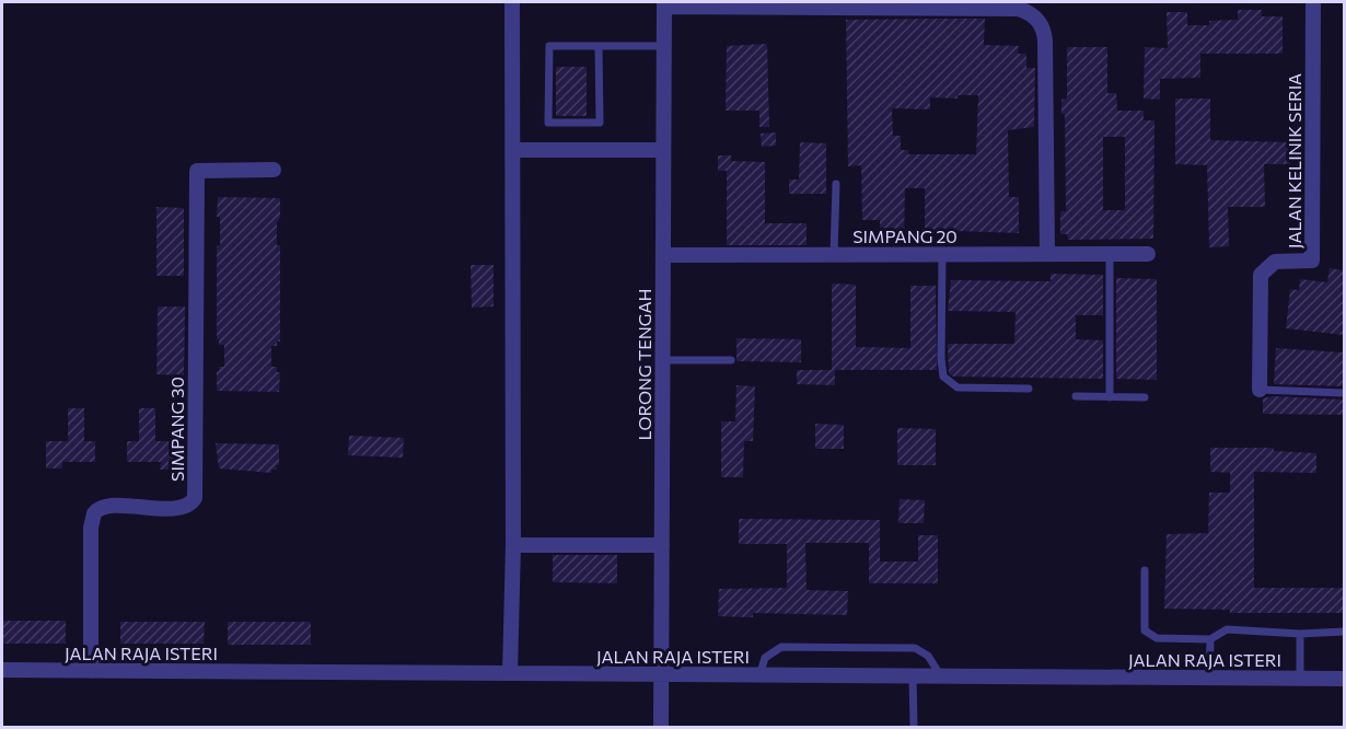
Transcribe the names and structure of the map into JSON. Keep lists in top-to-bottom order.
{
  "streets": {
    "street": [
      "JALAN KELINIK SERIA",
      "SIMPANG 20",
      "LORONG TENGAH",
      "SIMPANG 30",
      "JALAN RAJA ISTERI"
    ]
  },
  "crossings": [
    ["SIMPANG 20", "LORONG TENGAH"],
    ["LORONG TENGAH", "JALAN RAJA ISTERI"],
    ["SIMPANG 30", "JALAN RAJA ISTERI"]
  ]
}
